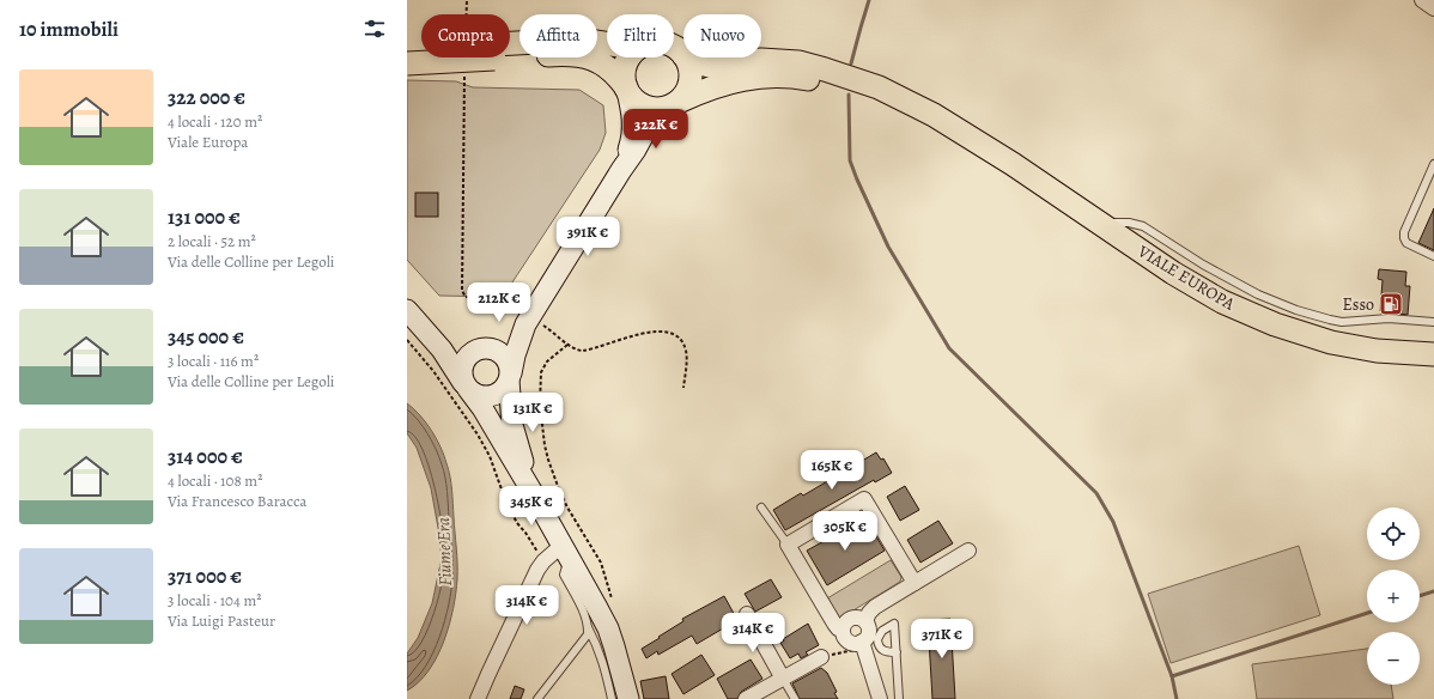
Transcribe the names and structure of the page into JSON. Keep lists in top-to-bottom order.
{
  "streets": {
    "main road": ["VIALE EUROPA"]
  },
  "water": ["Fiume Era"],
  "places": {
    "fuel station": ["Esso"]
  },
  "page": {
    "heading": "10 immobili",
    "chip": [
      "Compra",
      "Affitta",
      "Filtri",
      "Nuovo"
    ],
    "list": [
      {
        "name": "322 000 €",
        "note": "4 locali · 120 m² · Viale Europa"
      },
      {
        "name": "131 000 €",
        "note": "2 locali · 52 m² · Via delle Colline per Legoli"
      },
      {
        "name": "345 000 €",
        "note": "3 locali · 116 m² · Via delle Colline per Legoli"
      },
      {
        "name": "314 000 €",
        "note": "4 locali · 108 m² · Via Francesco Baracca"
      },
      {
        "name": "371 000 €",
        "note": "3 locali · 104 m² · Via Luigi Pasteur"
      }
    ],
    "price": [
      "322K €",
      "391K €",
      "212K €",
      "131K €",
      "165K €",
      "345K €",
      "305K €",
      "314K €",
      "314K €",
      "371K €"
    ],
    "map_buttons": ["+", "−"]
  }
}
